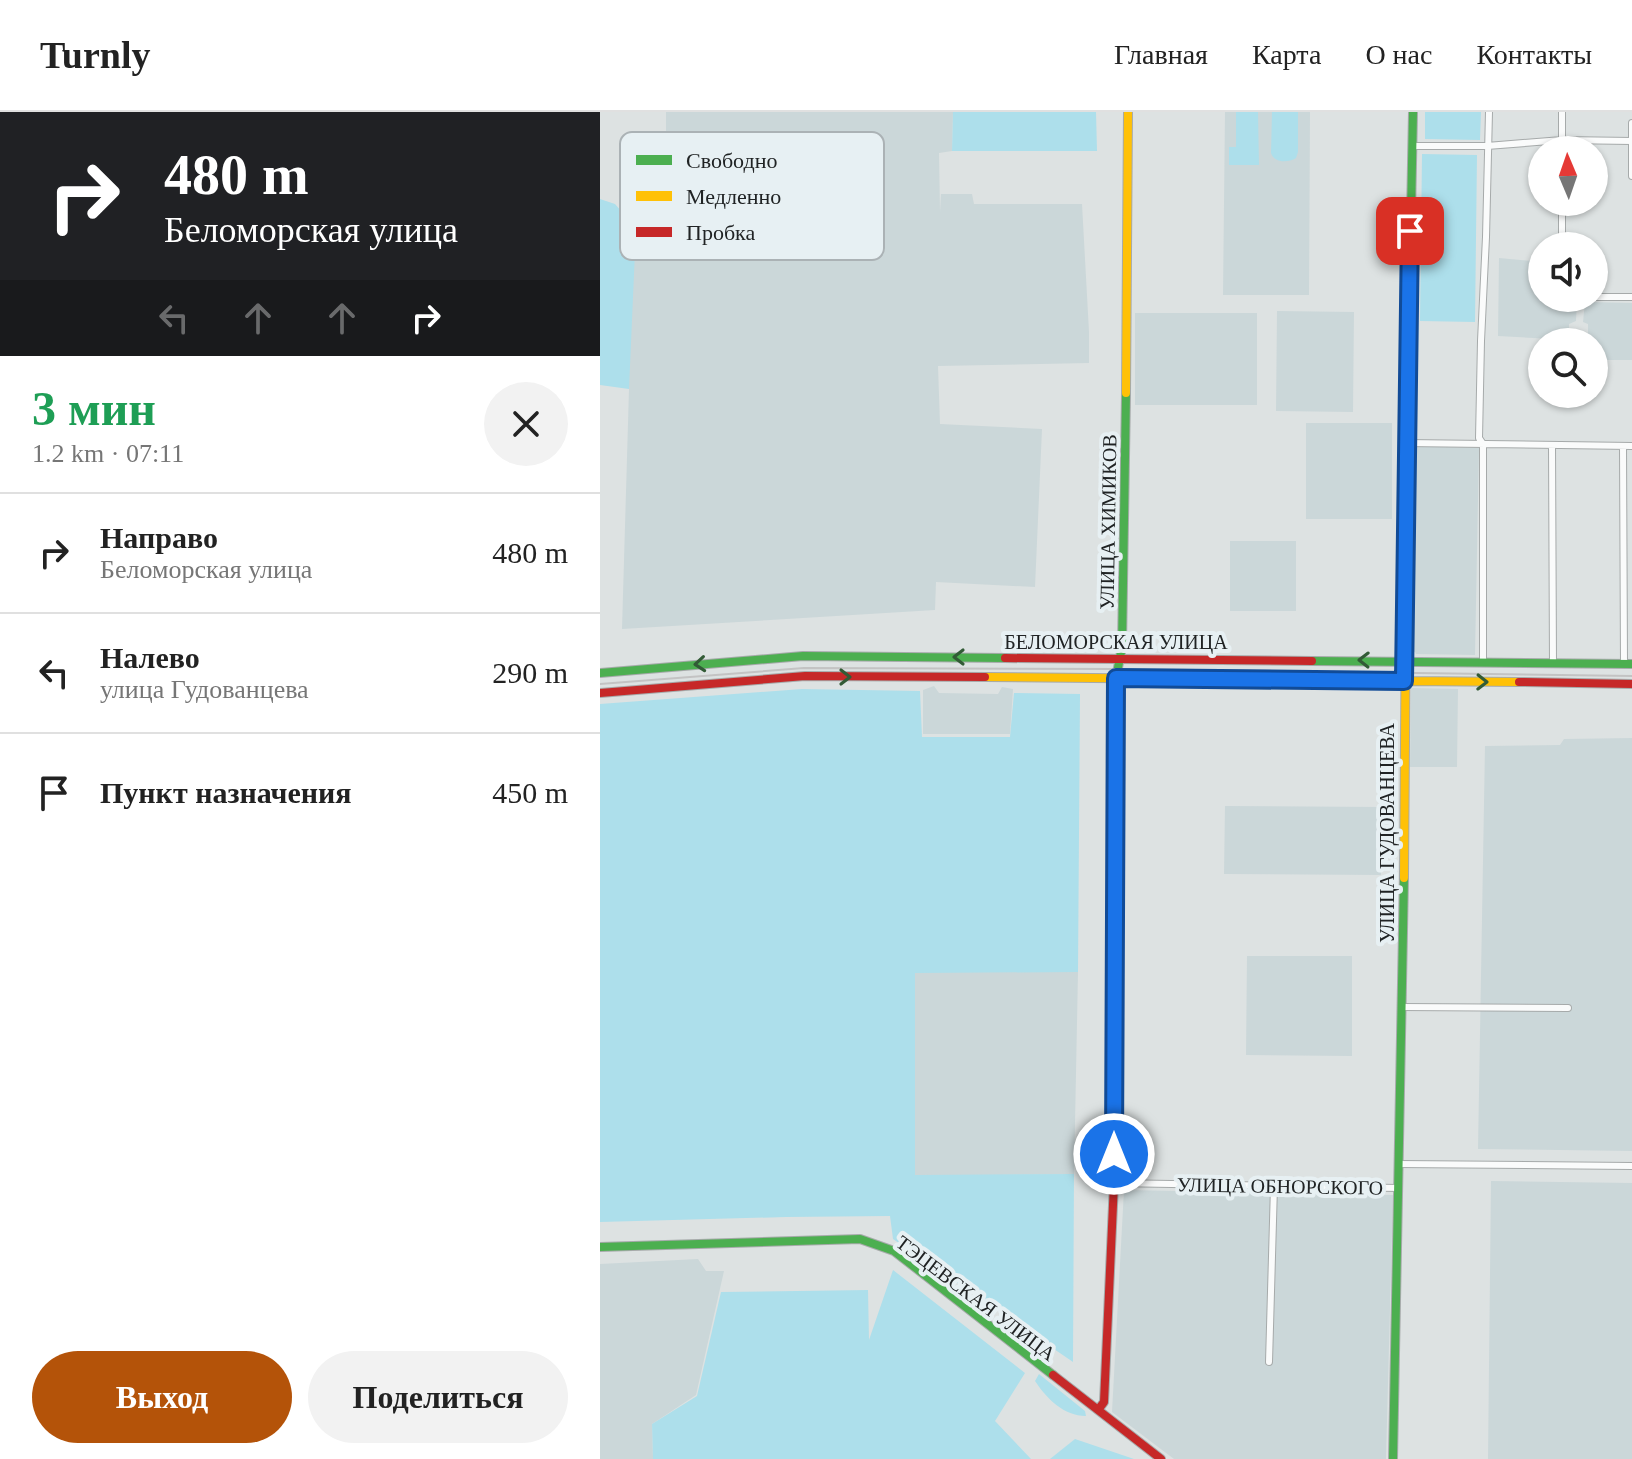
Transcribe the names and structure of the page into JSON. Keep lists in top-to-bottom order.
{
  "streets": {
    "main road": [
      "УЛИЦА ХИМИКОВ",
      "БЕЛОМОРСКАЯ УЛИЦА",
      "УЛИЦА ГУДОВАНЦЕВА",
      "ТЭЦЕВСКАЯ УЛИЦА"
    ],
    "street": ["УЛИЦА ОБНОРСКОГО"]
  },
  "crossings": [
    ["УЛИЦА ХИМИКОВ", "БЕЛОМОРСКАЯ УЛИЦА"],
    ["УЛИЦА ХИМИКОВ", "УЛИЦА ОБНОРСКОГО"],
    ["УЛИЦА ХИМИКОВ", "ТЭЦЕВСКАЯ УЛИЦА"],
    ["БЕЛОМОРСКАЯ УЛИЦА", "УЛИЦА ГУДОВАНЦЕВА"],
    ["УЛИЦА ГУДОВАНЦЕВА", "УЛИЦА ОБНОРСКОГО"]
  ],
  "legend": ["Свободно", "Медленно", "Пробка"],
  "north": "top",
  "page": {
    "header": "Turnly",
    "nav": [
      "Главная",
      "Карта",
      "О нас",
      "Контакты"
    ],
    "turn": ["480 m", "Беломорская улица"],
    "heading": ["3 мин", "1.2 km · 07:11"],
    "list": [
      {
        "name": "Направо",
        "note": "Беломорская улица",
        "value": "480 m"
      },
      {
        "name": "Налево",
        "note": "улица Гудованцева",
        "value": "290 m"
      },
      {
        "name": "Пункт назначения",
        "value": "450 m"
      }
    ],
    "buttons": ["Выход", "Поделиться"]
  }
}
